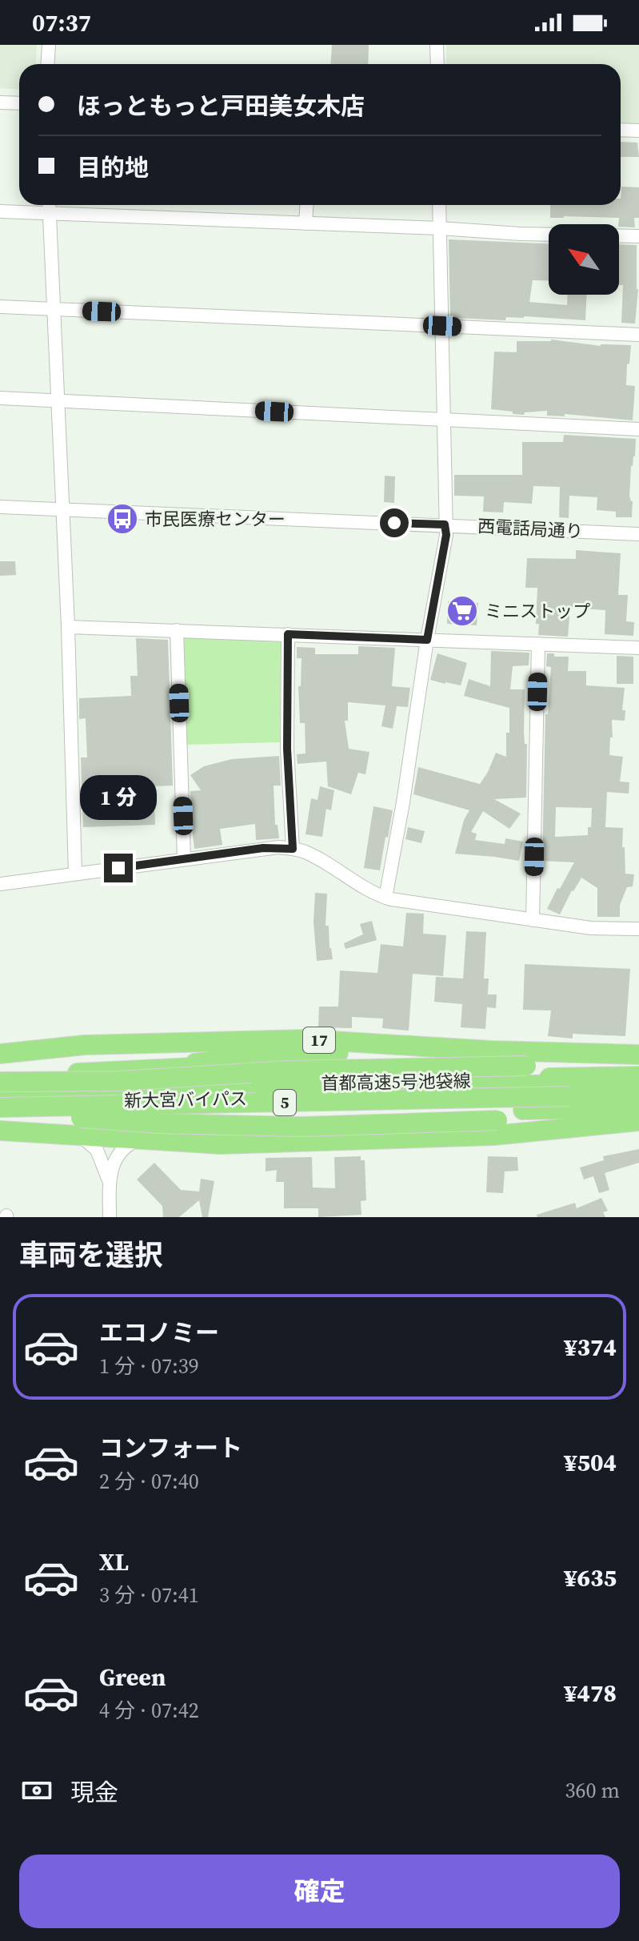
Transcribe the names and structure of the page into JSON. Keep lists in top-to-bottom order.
{
  "streets": {
    "highway": [
      "17",
      "首都高速5号池袋線",
      "新大宮バイパス",
      "5"
    ],
    "street": ["西電話局通り"]
  },
  "crossings": [
    ["首都高速5号池袋線", "新大宮バイパス"]
  ],
  "places": {
    "bus stop": ["市民医療センター"],
    "supermarket": ["ミニストップ"]
  },
  "north": "top left",
  "page": {
    "status": "07:37",
    "banner": ["ほっともっと戸田美女木店", "目的地"],
    "bubble": "1 分",
    "heading": "車両を選択",
    "list": [
      {
        "name": "エコノミー",
        "note": "1 分 · 07:39",
        "value": "¥374"
      },
      {
        "name": "コンフォート",
        "note": "2 分 · 07:40",
        "value": "¥504"
      },
      {
        "name": "XL",
        "note": "3 分 · 07:41",
        "value": "¥635"
      },
      {
        "name": "Green",
        "note": "4 分 · 07:42",
        "value": "¥478"
      }
    ],
    "pay": ["現金", "360 m"],
    "buttons": "確定"
  }
}
